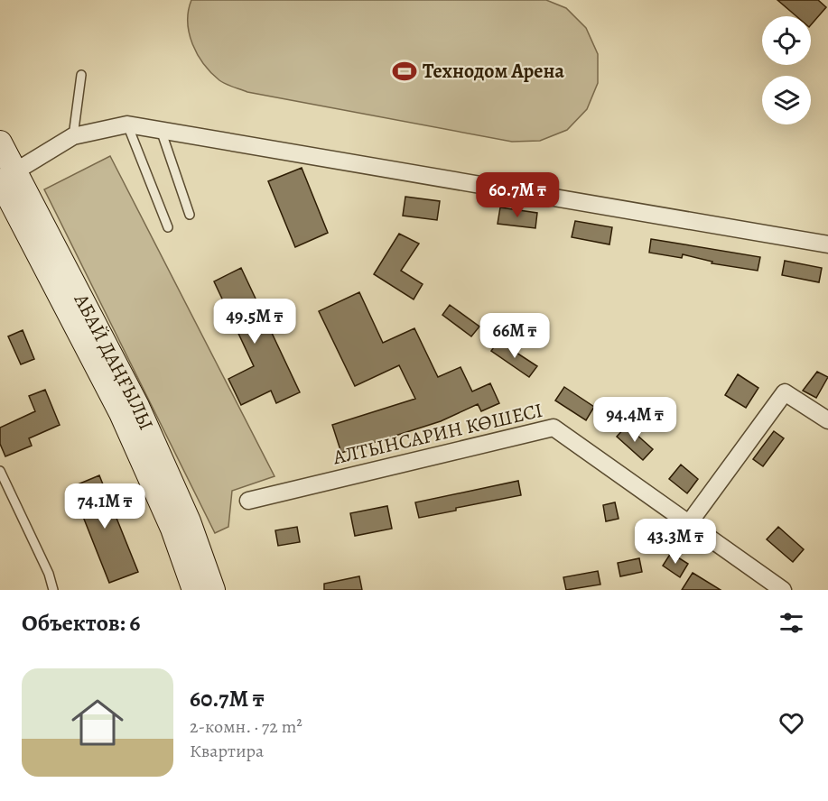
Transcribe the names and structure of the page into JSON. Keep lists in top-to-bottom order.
{
  "streets": {
    "main road": ["АБАЙ ДАҢҒЫЛЫ"],
    "street": ["АЛТЫНСАРИН КӨШЕСІ"]
  },
  "places": {
    "sports": ["Технодом Арена"]
  },
  "page": {
    "price": [
      "60.7M ₸",
      "49.5M ₸",
      "66M ₸",
      "94.4M ₸",
      "74.1M ₸",
      "43.3M ₸"
    ],
    "heading": "Объектов: 6",
    "list": [
      {
        "name": "60.7M ₸",
        "note": "2-комн. · 72 m² · Квартира"
      }
    ]
  }
}
